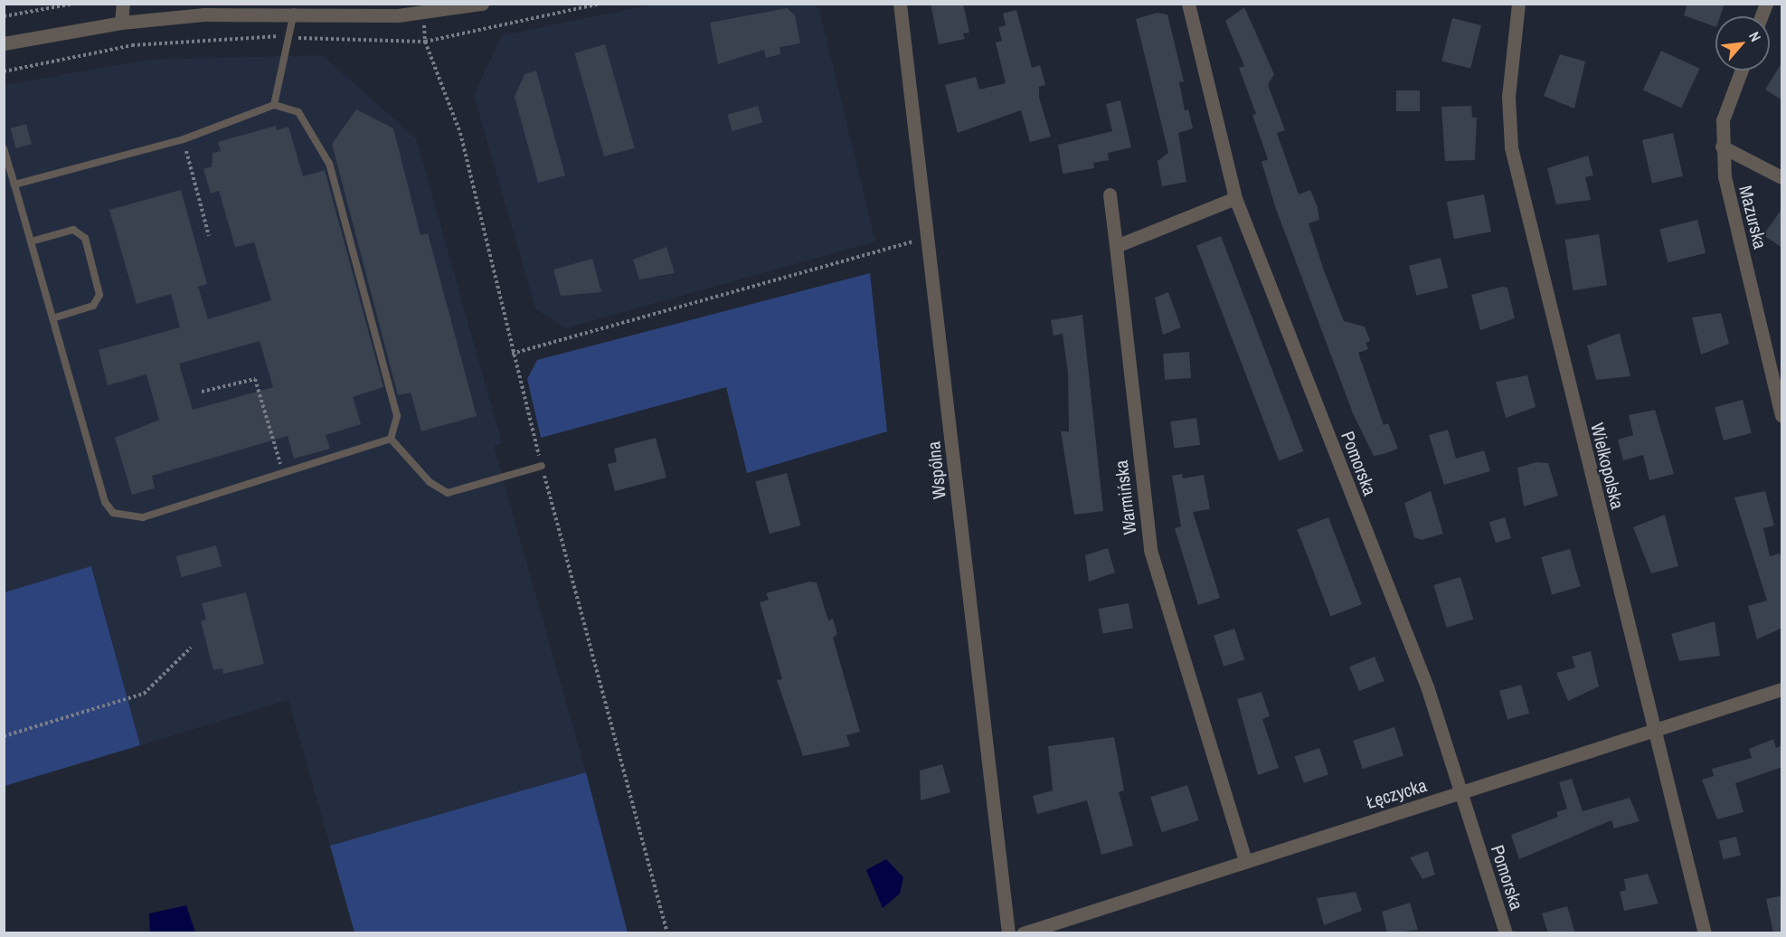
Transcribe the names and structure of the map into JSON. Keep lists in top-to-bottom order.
{
  "streets": {
    "street": [
      "Mazurska",
      "Pomorska",
      "Wielkopolska",
      "Wspólna",
      "Warmińska",
      "Łęczycka"
    ]
  },
  "crossings": [
    ["Pomorska", "Łęczycka"],
    ["Wielkopolska", "Łęczycka"],
    ["Warmińska", "Łęczycka"]
  ],
  "north": "top right"
}
